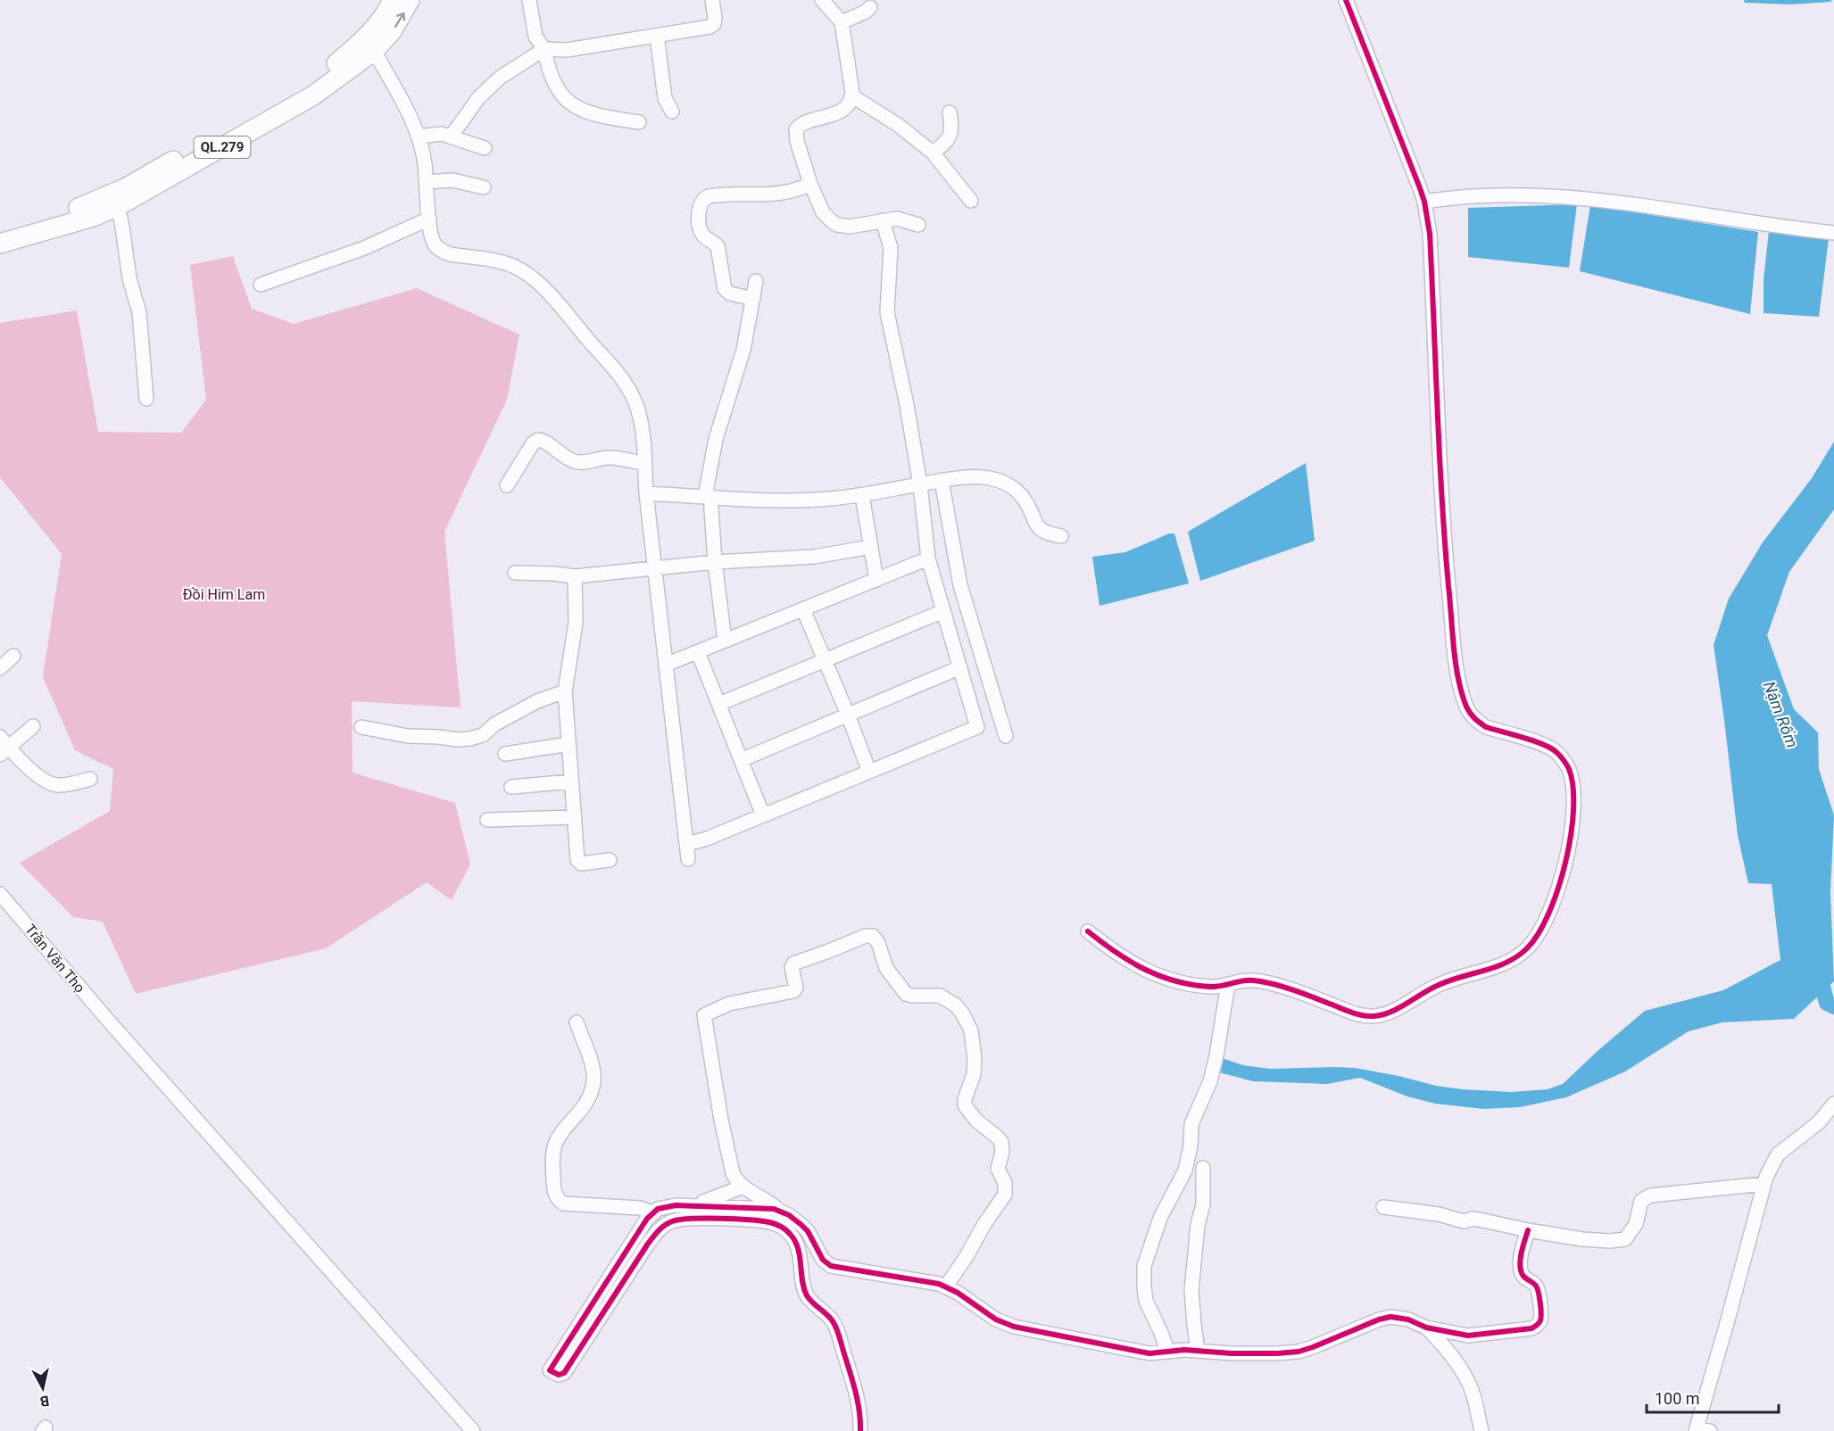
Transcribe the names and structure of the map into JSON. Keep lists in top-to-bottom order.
{
  "streets": {
    "highway": ["QL.279"],
    "street": ["Trần Văn Thọ"]
  },
  "water": ["Nậm Rốm"],
  "parks": ["Đồi Him Lam"],
  "scale_bar": "100 m",
  "north": "bottom"
}
